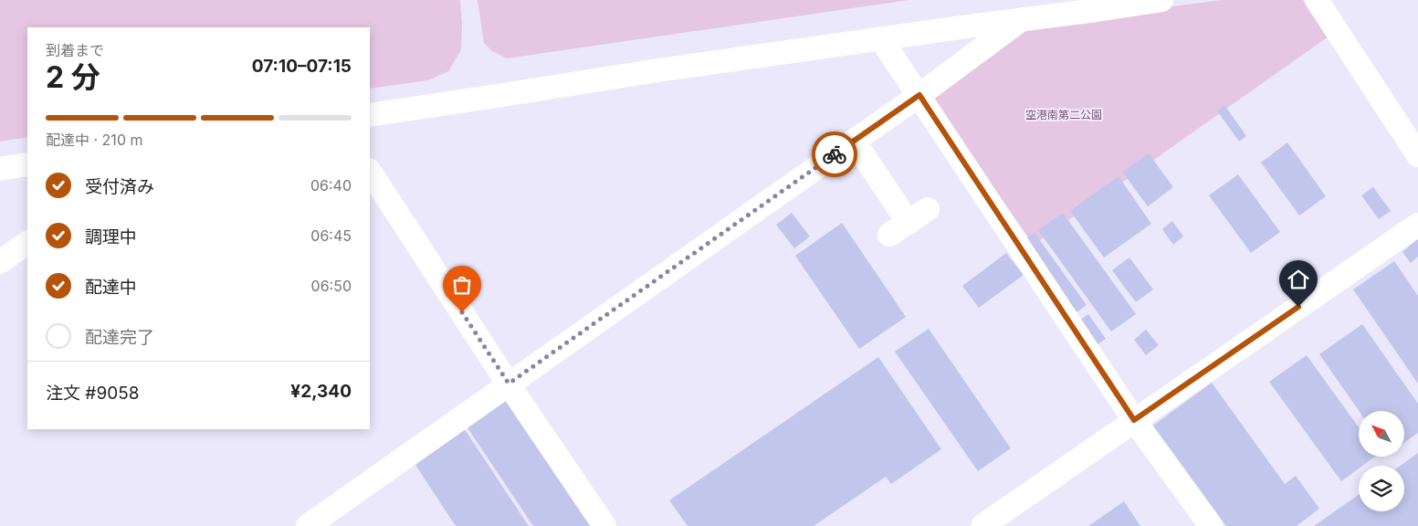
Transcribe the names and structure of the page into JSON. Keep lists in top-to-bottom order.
{
  "parks": ["空港南第二公園"],
  "north": "top left",
  "page": {
    "heading": ["2 分", "到着まで", "07:10–07:15"],
    "panel": ["注文 #9058", "¥2,340"],
    "bar": "配達中 · 210 m",
    "list": [
      ["受付済み", "06:40"],
      ["調理中", "06:45"],
      ["配達中", "06:50"],
      "配達完了"
    ]
  }
}
